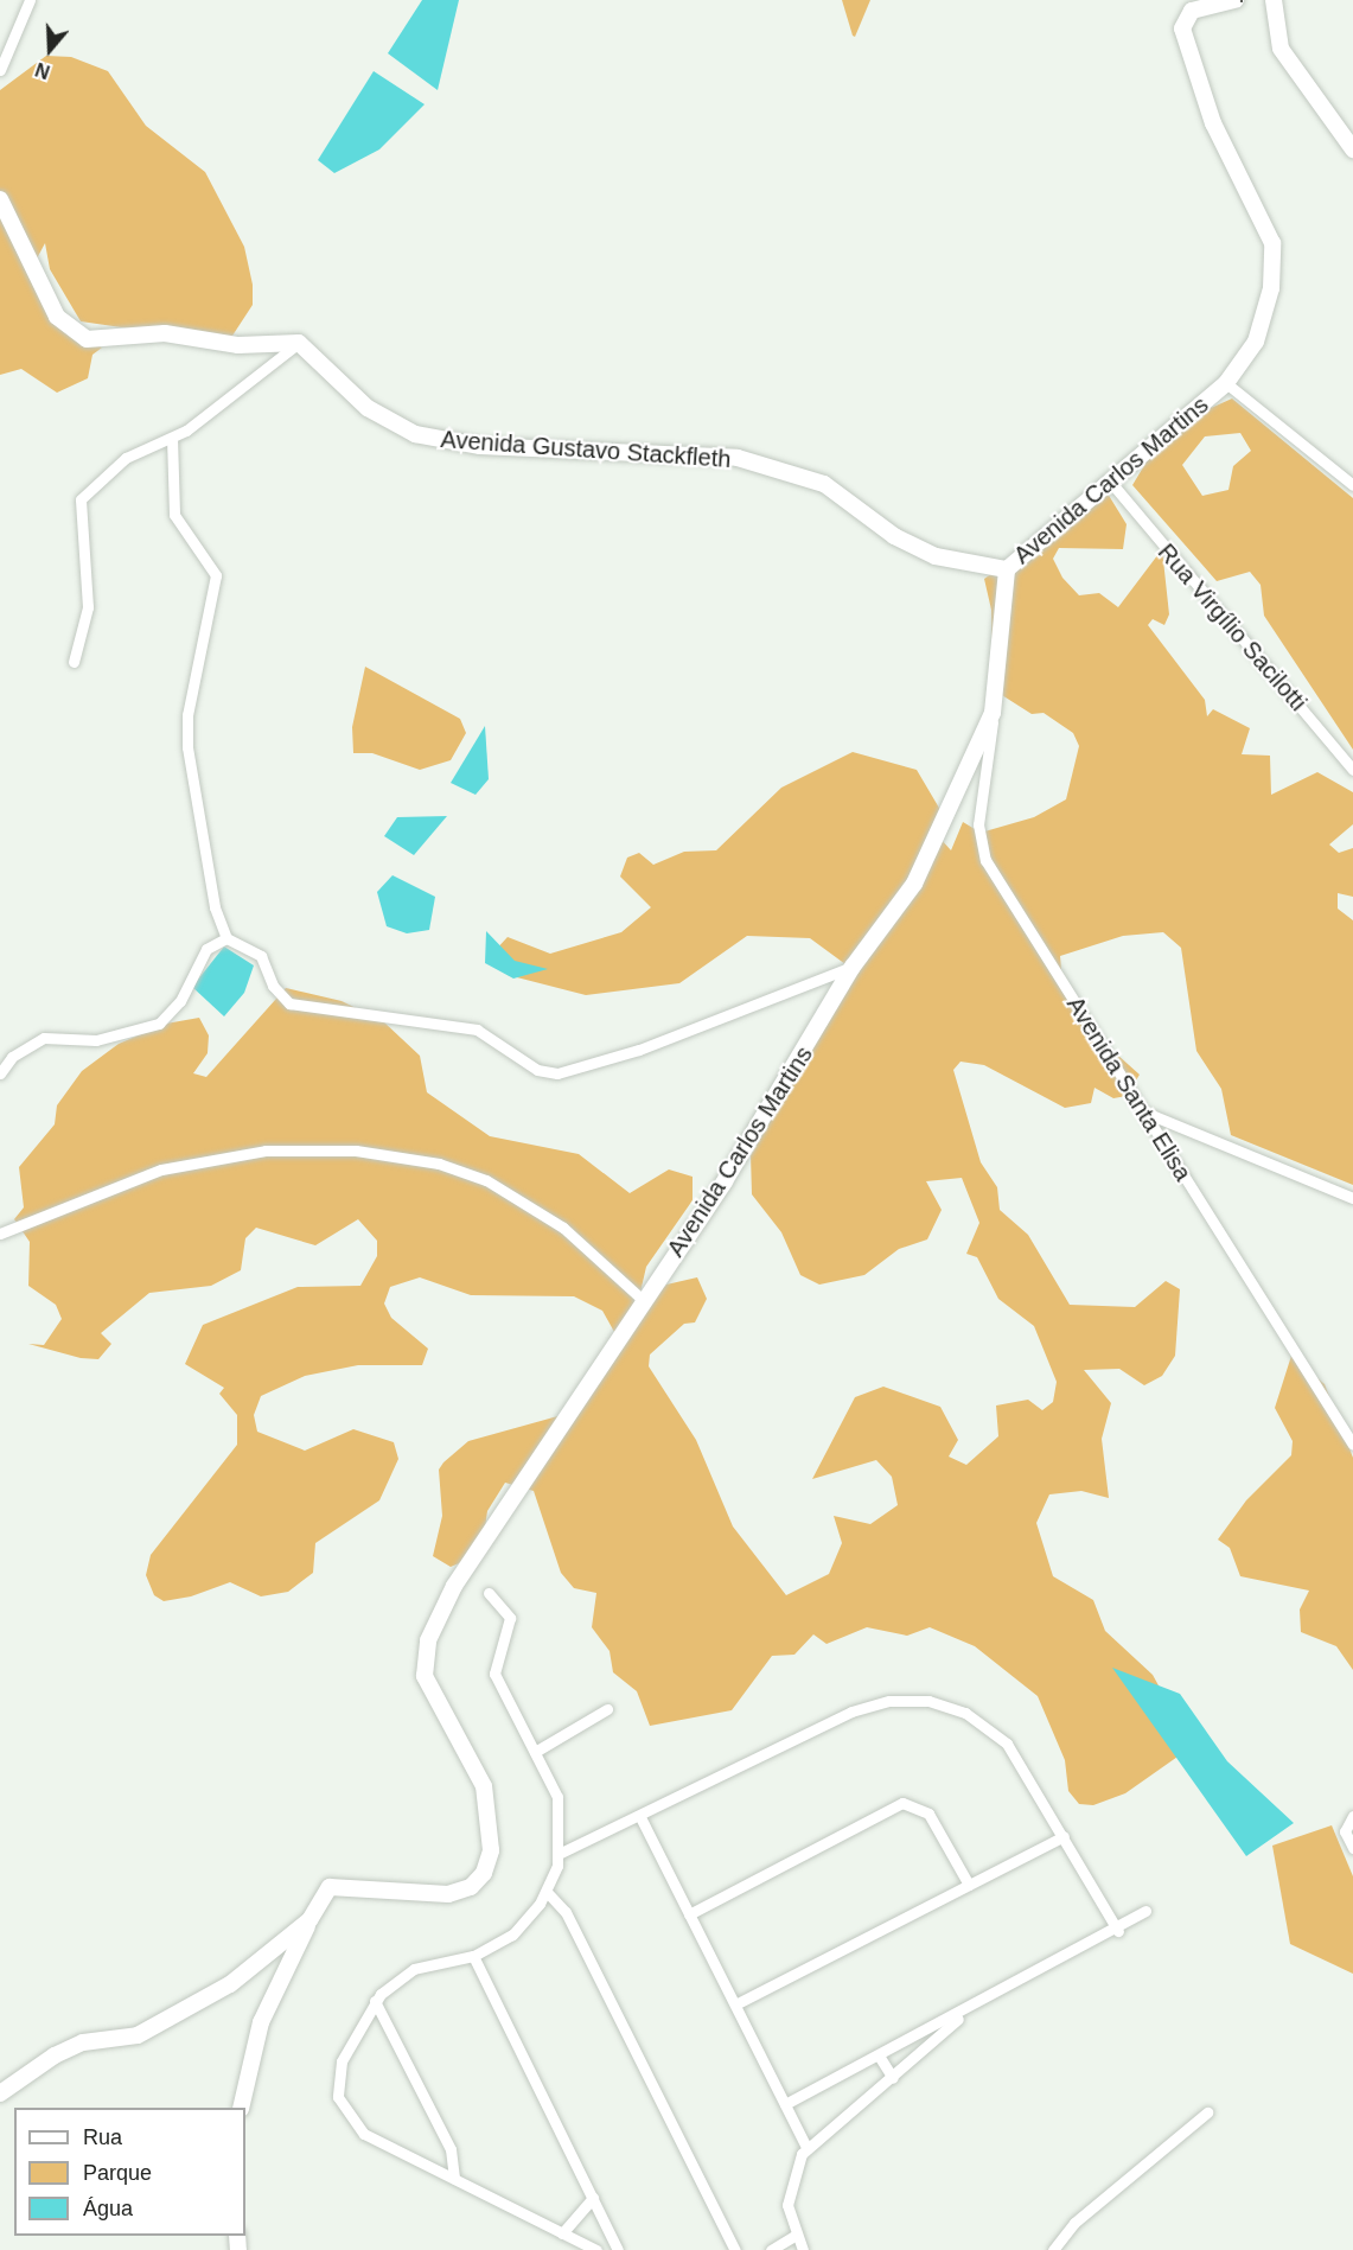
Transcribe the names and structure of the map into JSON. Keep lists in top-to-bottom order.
{
  "streets": {
    "street": [
      "Avenida Gustavo Stackfleth",
      "Avenida Carlos Martins",
      "Rua Virgílio Sacilotti",
      "Avenida Santa Elisa"
    ]
  },
  "crossings": [
    ["Avenida Gustavo Stackfleth", "Avenida Carlos Martins"],
    ["Avenida Carlos Martins", "Rua Virgílio Sacilotti"],
    ["Avenida Carlos Martins", "Avenida Santa Elisa"]
  ],
  "legend": ["Rua", "Parque", "Água"],
  "north": "bottom"
}
